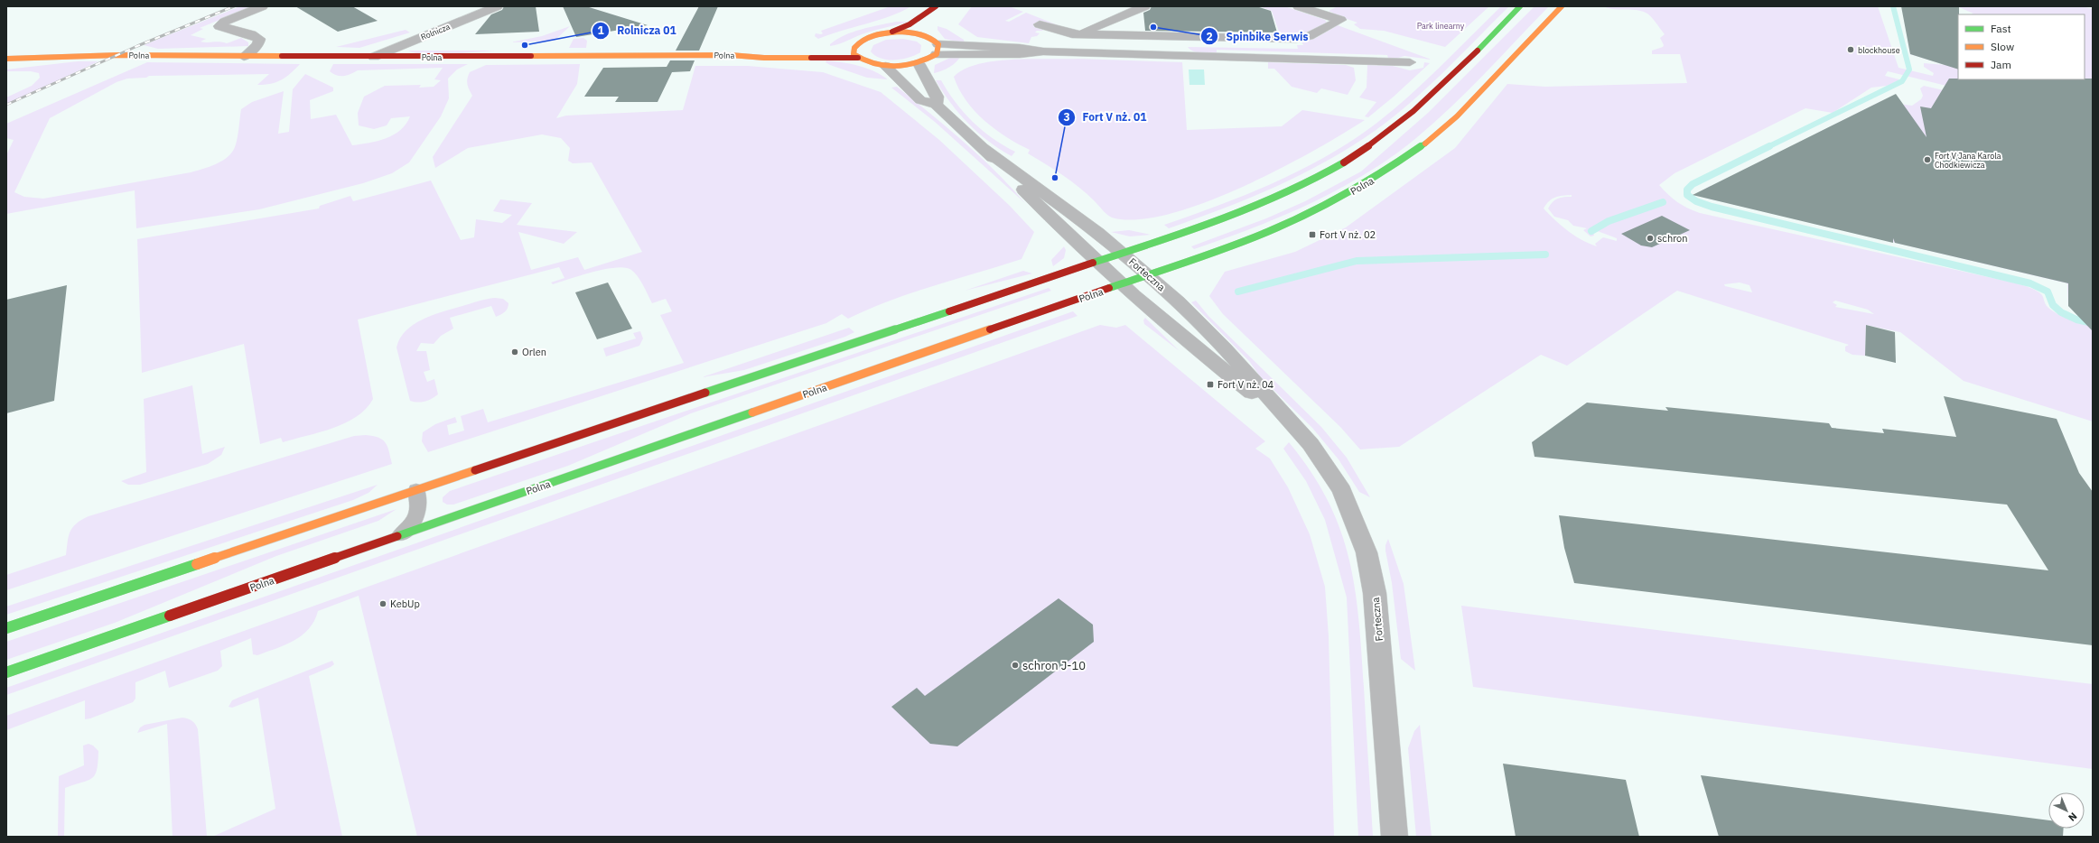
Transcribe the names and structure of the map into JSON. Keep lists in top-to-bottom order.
{
  "streets": {
    "street": ["Rolnicza", "Polna", "Forteczna"]
  },
  "crossings": [
    ["Rolnicza", "Polna"],
    ["Polna", "Forteczna"]
  ],
  "parks": ["Park linearny"],
  "places": {
    "other": [
      "Spinbike Serwis",
      "Rolnicza 01",
      "blockhouse",
      "Fort V Jana Karola Chodkiewicza",
      "Fort V nż. 01",
      "schron",
      "Orlen",
      "KebUp",
      "schron J-10"
    ],
    "transit": ["Fort V nż. 02", "Fort V nż. 04"]
  },
  "legend": ["Fast", "Slow", "Jam"],
  "north": "bottom right"
}
